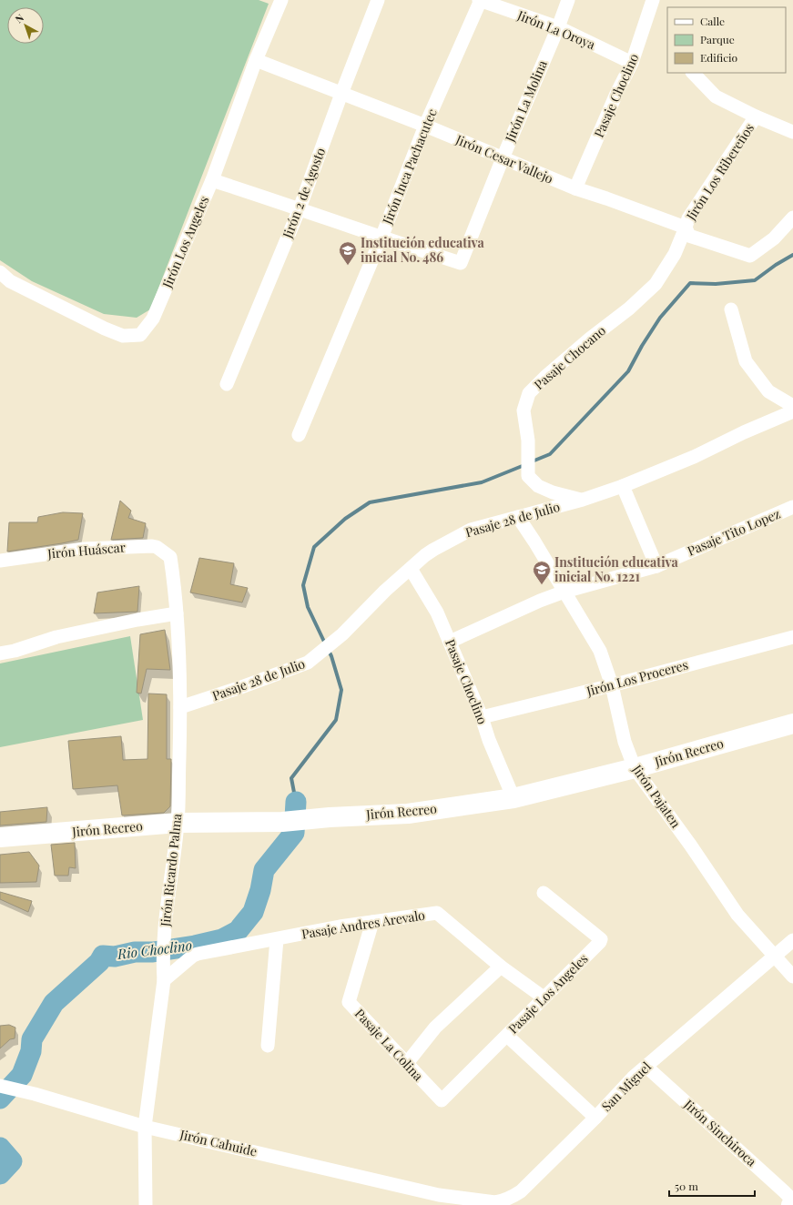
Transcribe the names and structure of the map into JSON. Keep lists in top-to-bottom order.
{
  "streets": {
    "main road": ["Jirón Recreo"],
    "street": [
      "Jirón La Oroya",
      "Pasaje Choclino",
      "Jirón La Molina",
      "Jirón Cesar Vallejo",
      "Jirón Inca Pachacutec",
      "Jirón Los Ribereños",
      "Jirón 2 de Agosto",
      "Jirón Los Angeles",
      "Pasaje Chocano",
      "Pasaje 28 de Julio",
      "Pasaje Tito Lopez",
      "Jirón Huáscar",
      "Jirón Los Proceres",
      "Jirón Pajaten",
      "Jirón Ricardo Palma",
      "Pasaje Andres Arevalo",
      "Pasaje Los Angeles",
      "Pasaje La Colina",
      "San Miguel",
      "Jirón Sinchiroca",
      "Jirón Cahuide"
    ]
  },
  "crossings": [
    ["Jirón La Oroya", "Pasaje Choclino"],
    ["Jirón La Oroya", "Jirón La Molina"],
    ["Jirón La Oroya", "Jirón Inca Pachacutec"],
    ["Pasaje Choclino", "Jirón Cesar Vallejo"],
    ["Pasaje Choclino", "Pasaje 28 de Julio"],
    ["Pasaje Choclino", "Pasaje Tito Lopez"],
    ["Pasaje Choclino", "Jirón Los Proceres"],
    ["Pasaje Choclino", "Jirón Recreo"],
    ["Jirón La Molina", "Jirón Cesar Vallejo"],
    ["Jirón La Molina", "Jirón Inca Pachacutec"],
    ["Jirón Cesar Vallejo", "Jirón Inca Pachacutec"],
    ["Jirón Cesar Vallejo", "Jirón Los Ribereños"],
    ["Jirón Cesar Vallejo", "Jirón 2 de Agosto"],
    ["Jirón Cesar Vallejo", "Jirón Los Angeles"],
    ["Jirón Cesar Vallejo", "Pasaje Chocano"],
    ["Jirón Los Ribereños", "Pasaje Chocano"],
    ["Pasaje Chocano", "Pasaje 28 de Julio"],
    ["Pasaje 28 de Julio", "Jirón Pajaten"],
    ["Pasaje 28 de Julio", "Jirón Ricardo Palma"],
    ["Pasaje Tito Lopez", "Jirón Pajaten"],
    ["Jirón Huáscar", "Jirón Ricardo Palma"],
    ["Jirón Los Proceres", "Jirón Pajaten"],
    ["Jirón Recreo", "Jirón Pajaten"],
    ["Jirón Recreo", "Jirón Ricardo Palma"],
    ["Jirón Pajaten", "San Miguel"],
    ["Jirón Ricardo Palma", "Pasaje Andres Arevalo"],
    ["Jirón Ricardo Palma", "Jirón Cahuide"],
    ["Pasaje Andres Arevalo", "Pasaje Los Angeles"],
    ["Pasaje Andres Arevalo", "Pasaje La Colina"],
    ["Pasaje Los Angeles", "Pasaje La Colina"],
    ["San Miguel", "Jirón Sinchiroca"],
    ["San Miguel", "Jirón Cahuide"]
  ],
  "water": ["Rio Choclino"],
  "places": {
    "school or university": ["Institución educativa inicial No. 486", "Institución educativa inicial No. 1221"]
  },
  "legend": ["Calle", "Parque", "Edificio"],
  "scale_bar": "50 m",
  "north": "top left"
}
